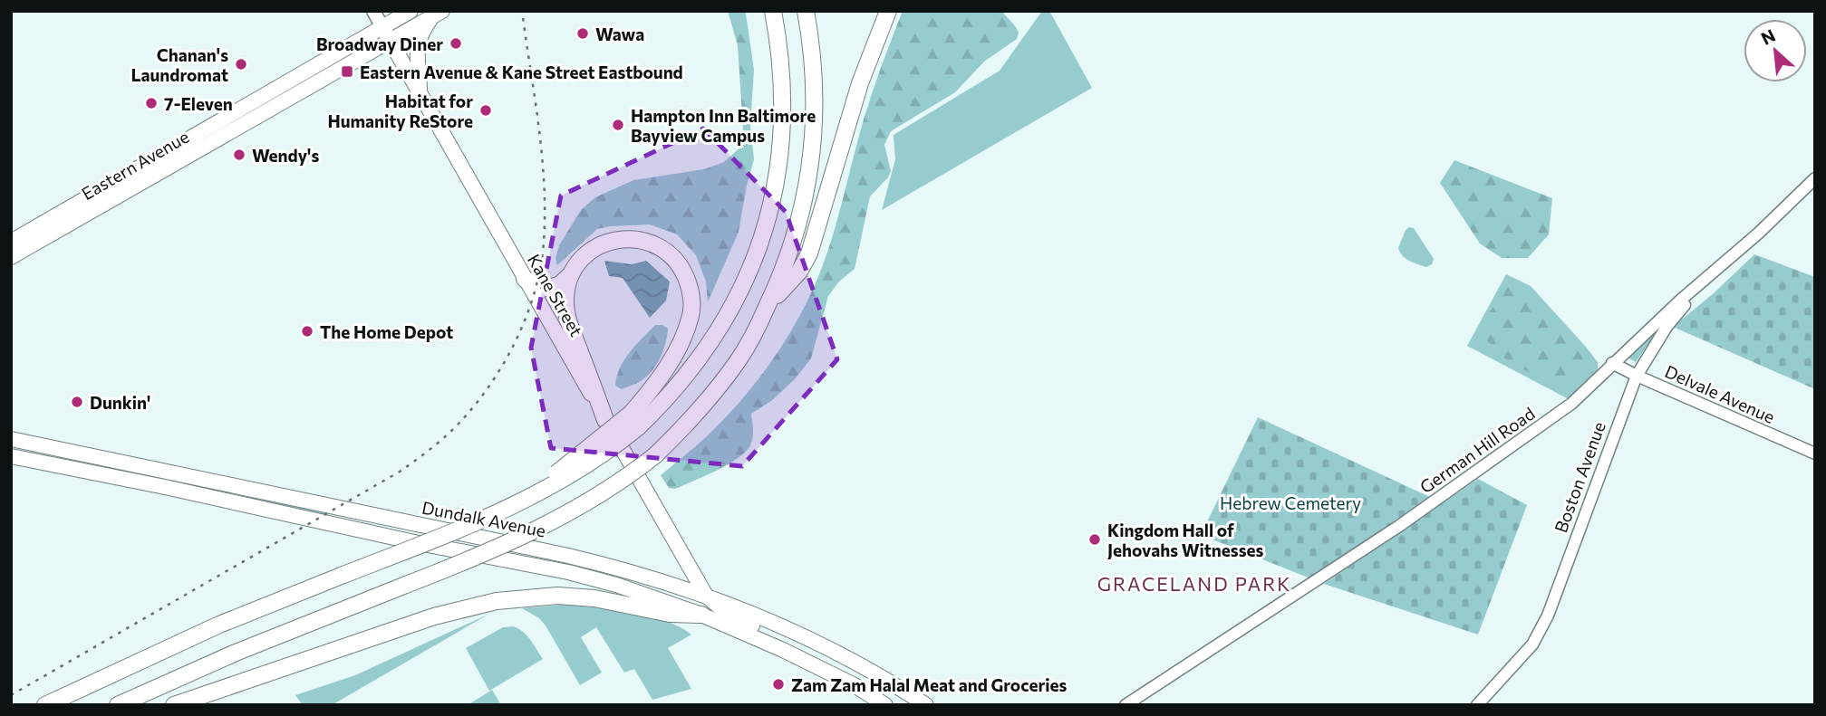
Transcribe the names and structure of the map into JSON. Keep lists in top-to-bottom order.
{
  "streets": {
    "main road": ["Eastern Avenue", "Kane Street", "Dundalk Avenue"],
    "street": ["Delvale Avenue", "German Hill Road", "Boston Avenue"]
  },
  "crossings": [
    ["Eastern Avenue", "Kane Street"],
    ["Kane Street", "Dundalk Avenue"],
    ["Delvale Avenue", "German Hill Road"],
    ["Delvale Avenue", "Boston Avenue"],
    ["German Hill Road", "Boston Avenue"]
  ],
  "districts": ["GRACELAND PARK"],
  "parks": ["Hebrew Cemetery"],
  "places": {
    "other": [
      "Wawa",
      "Broadway Diner",
      "Chanan's Laundromat",
      "7-Eleven",
      "Habitat for Humanity ReStore",
      "Hampton Inn Baltimore Bayview Campus",
      "Wendy's",
      "The Home Depot",
      "Dunkin'",
      "Kingdom Hall of Jehovahs Witnesses",
      "Zam Zam Halal Meat and Groceries"
    ],
    "transit": ["Eastern Avenue & Kane Street Eastbound"]
  },
  "north": "top left"
}
